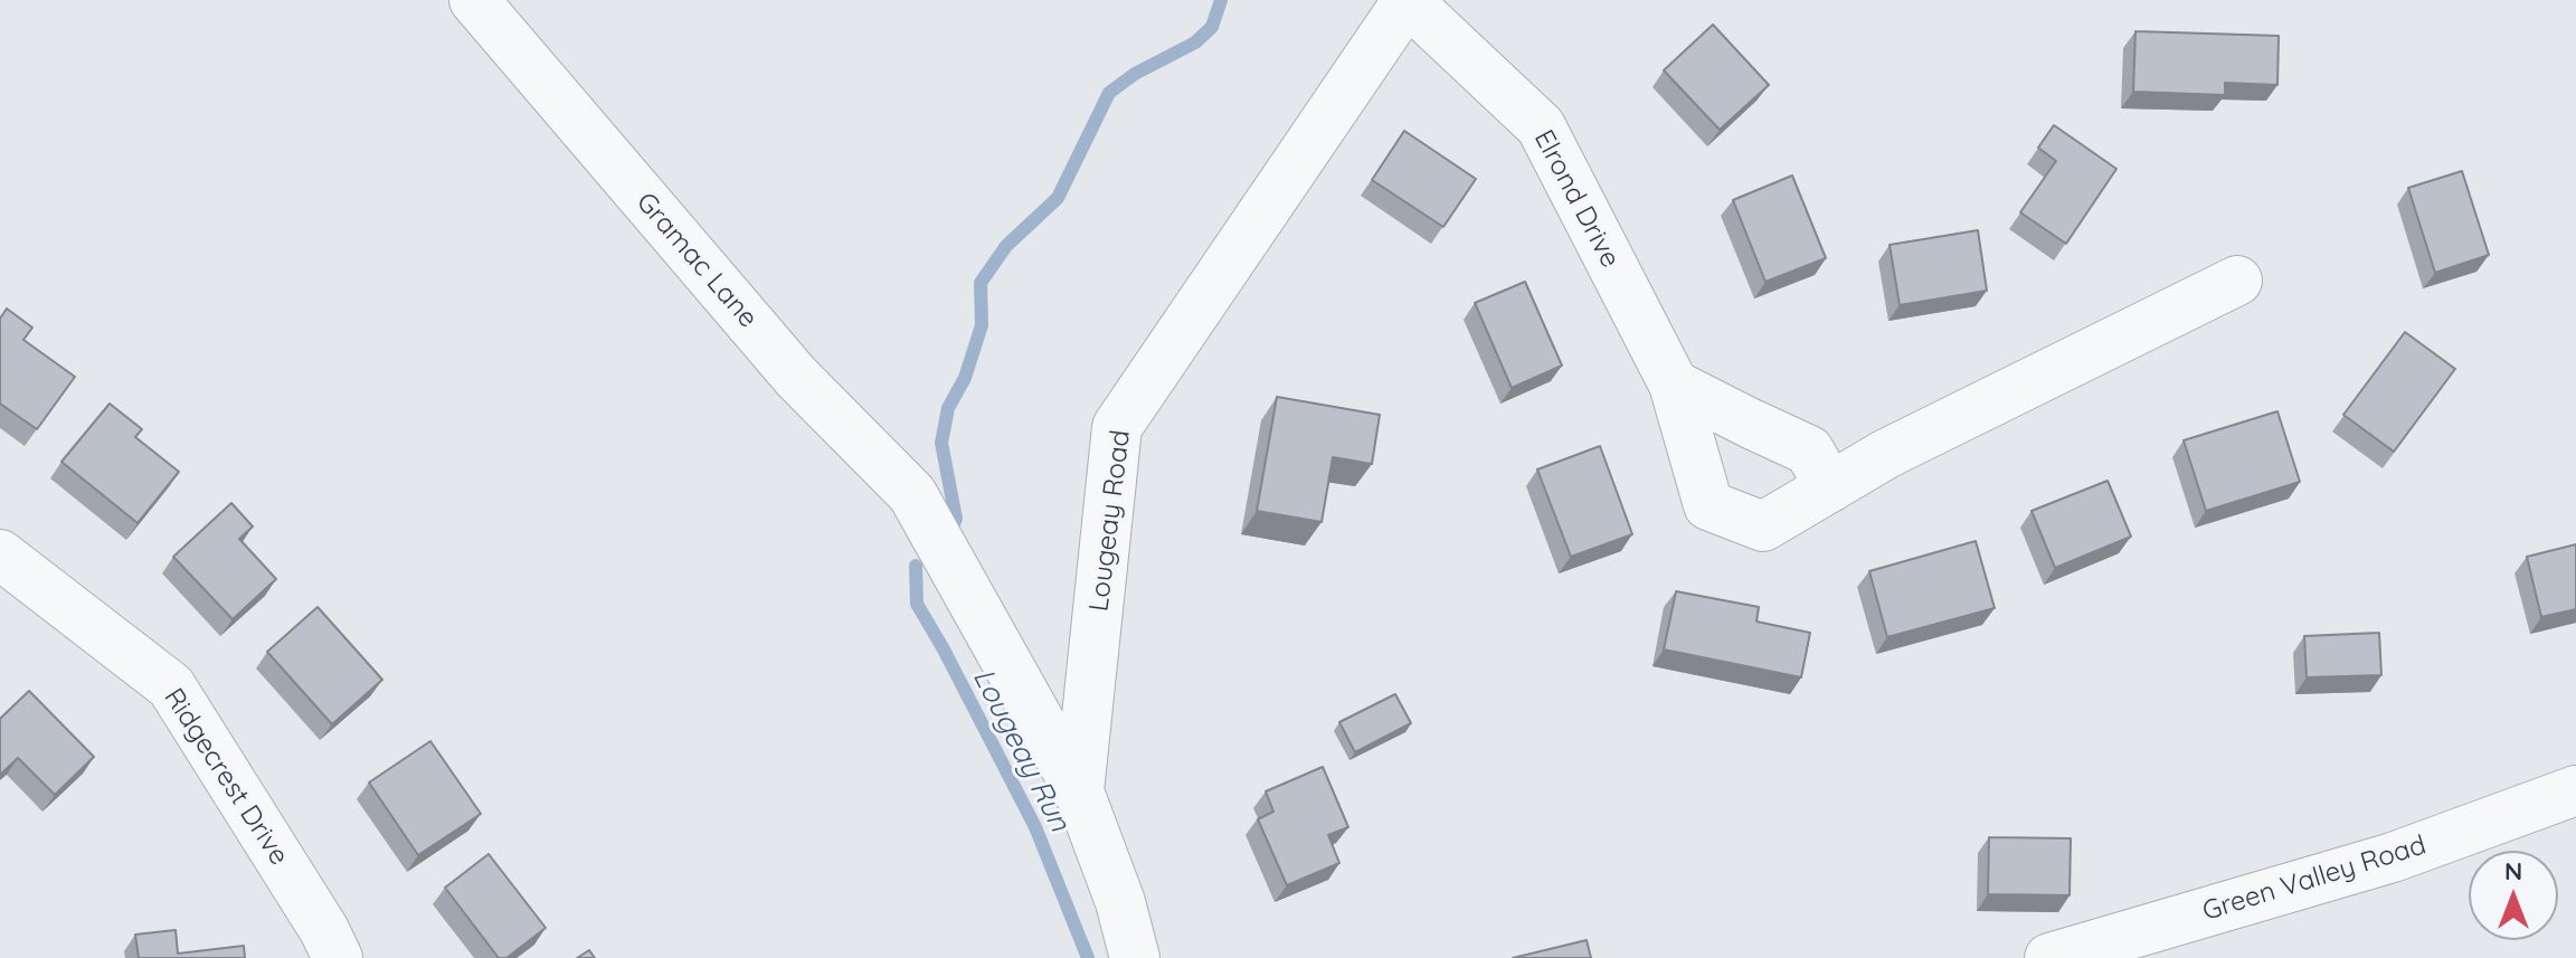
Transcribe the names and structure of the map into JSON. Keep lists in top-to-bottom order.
{
  "streets": {
    "street": [
      "Elrond Drive",
      "Gramac Lane",
      "Lougeay Road",
      "Ridgecrest Drive",
      "Green Valley Road"
    ]
  },
  "crossings": [
    ["Elrond Drive", "Lougeay Road"],
    ["Gramac Lane", "Lougeay Road"]
  ],
  "water": ["Lougeay Run"],
  "north": "top"
}
